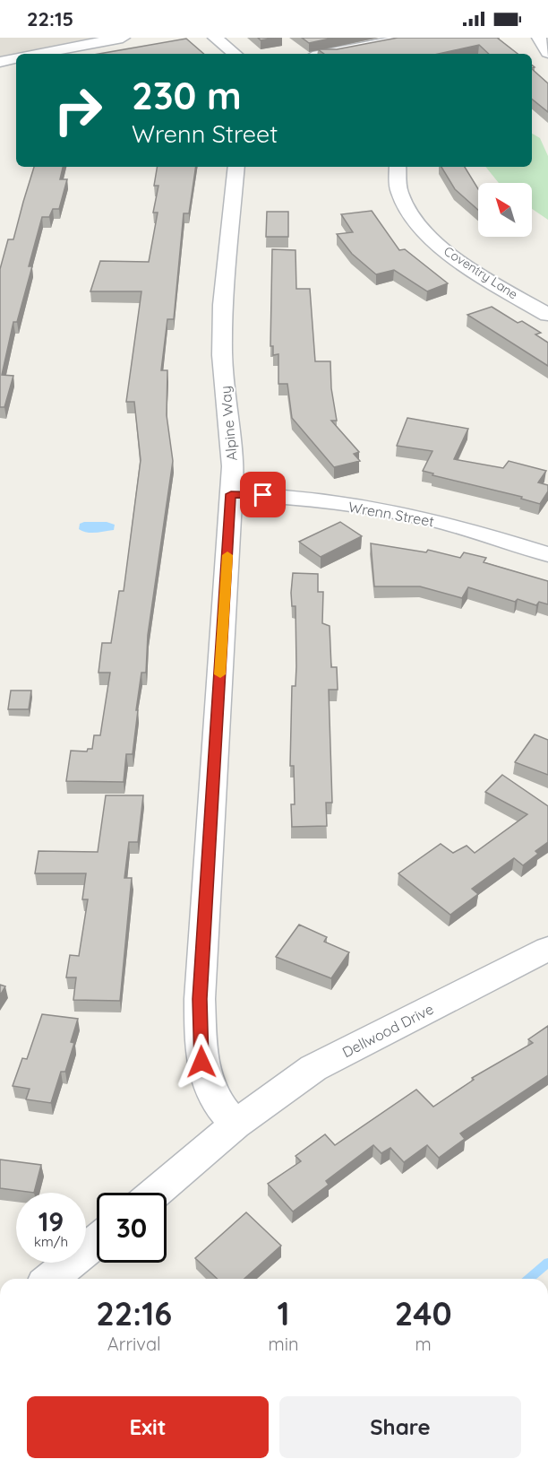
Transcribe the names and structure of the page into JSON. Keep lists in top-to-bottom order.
{
  "streets": {
    "street": [
      "Coventry Lane",
      "Alpine Way",
      "Wrenn Street",
      "Dellwood Drive"
    ]
  },
  "crossings": [
    ["Alpine Way", "Wrenn Street"],
    ["Alpine Way", "Dellwood Drive"]
  ],
  "north": "top left",
  "page": {
    "status": "22:15",
    "turn": ["230 m", "Wrenn Street"],
    "speed": "19 km/h",
    "limit": "30",
    "eta": [
      "22:16",
      "Arrival",
      "1",
      "min",
      "240",
      "m"
    ],
    "buttons": ["Exit", "Share"]
  }
}
